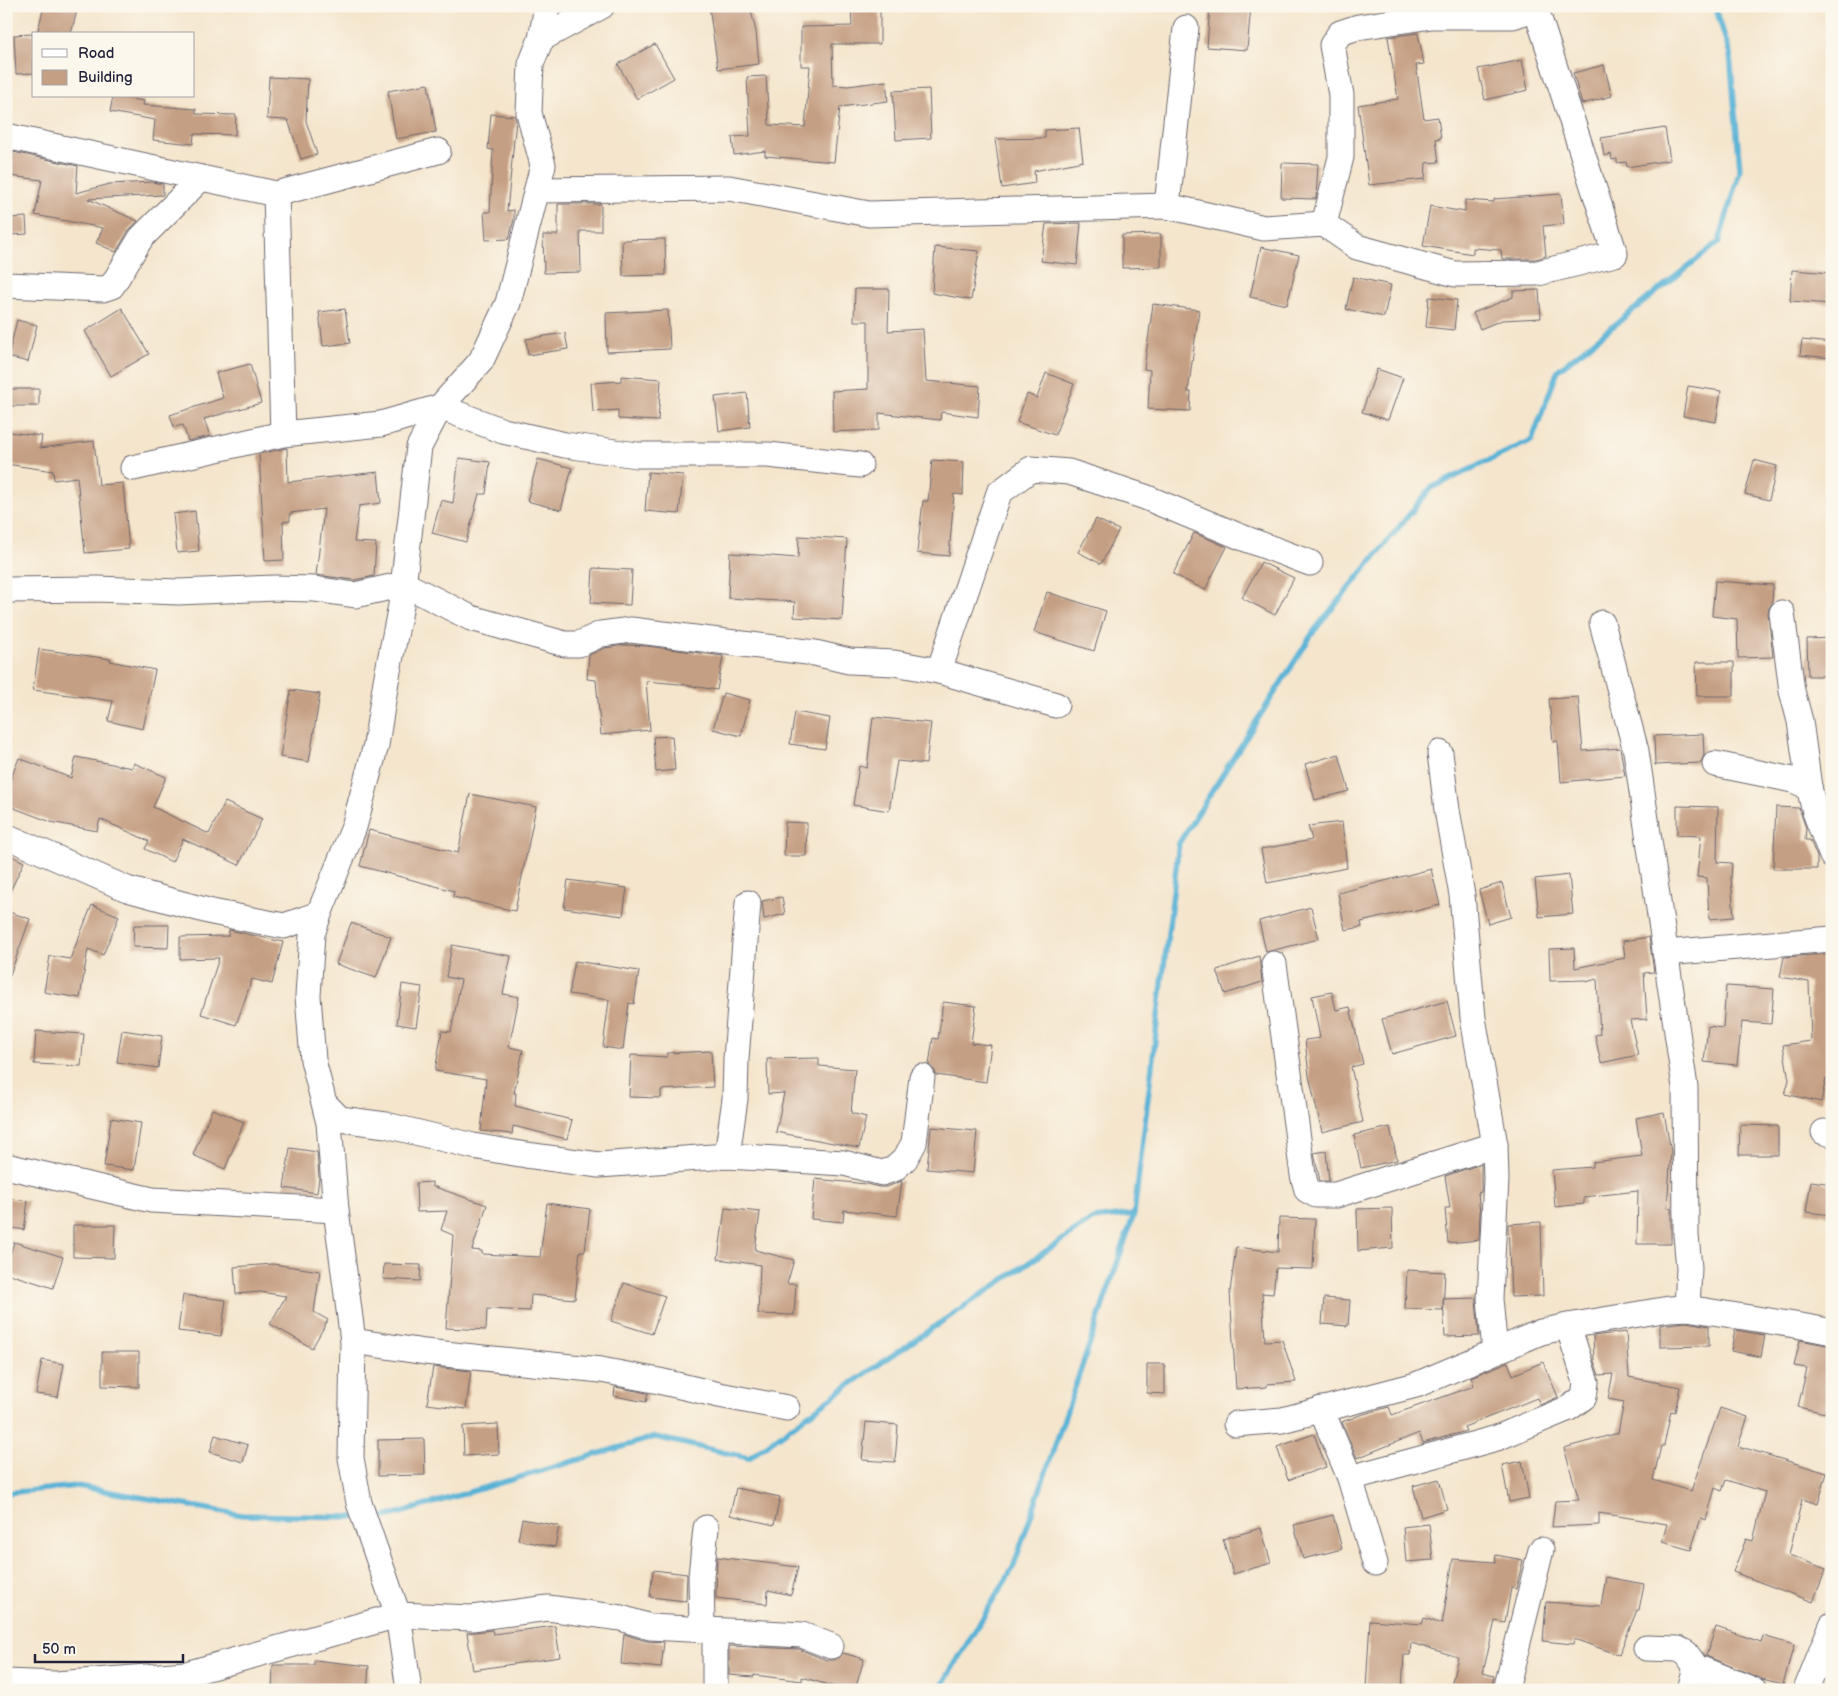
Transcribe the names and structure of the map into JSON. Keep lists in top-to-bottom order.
{
  "legend": ["Road", "Building"],
  "scale_bar": "50 m"
}
